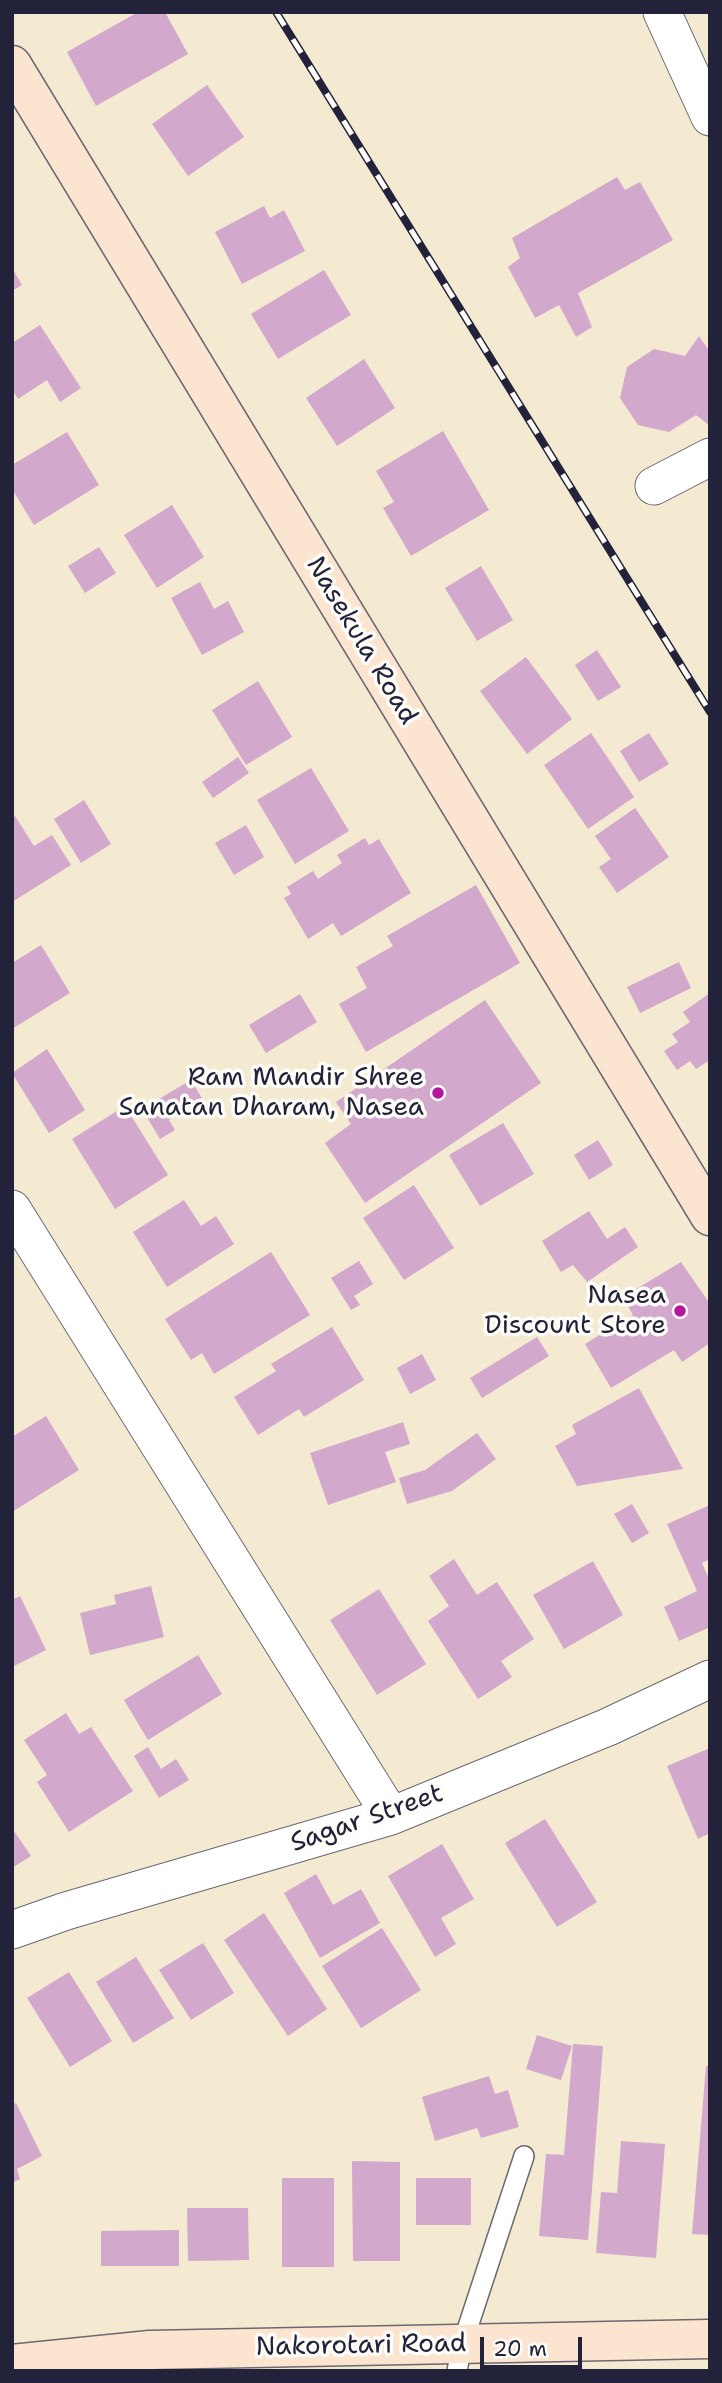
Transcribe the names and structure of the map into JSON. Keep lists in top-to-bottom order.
{
  "streets": {
    "main road": ["Nasekula Road", "Nakorotari Road"],
    "street": ["Sagar Street"]
  },
  "places": ["Ram Mandir Shree Sanatan Dharam, Nasea", "Nasea Discount Store"],
  "scale_bar": "20 m"
}
